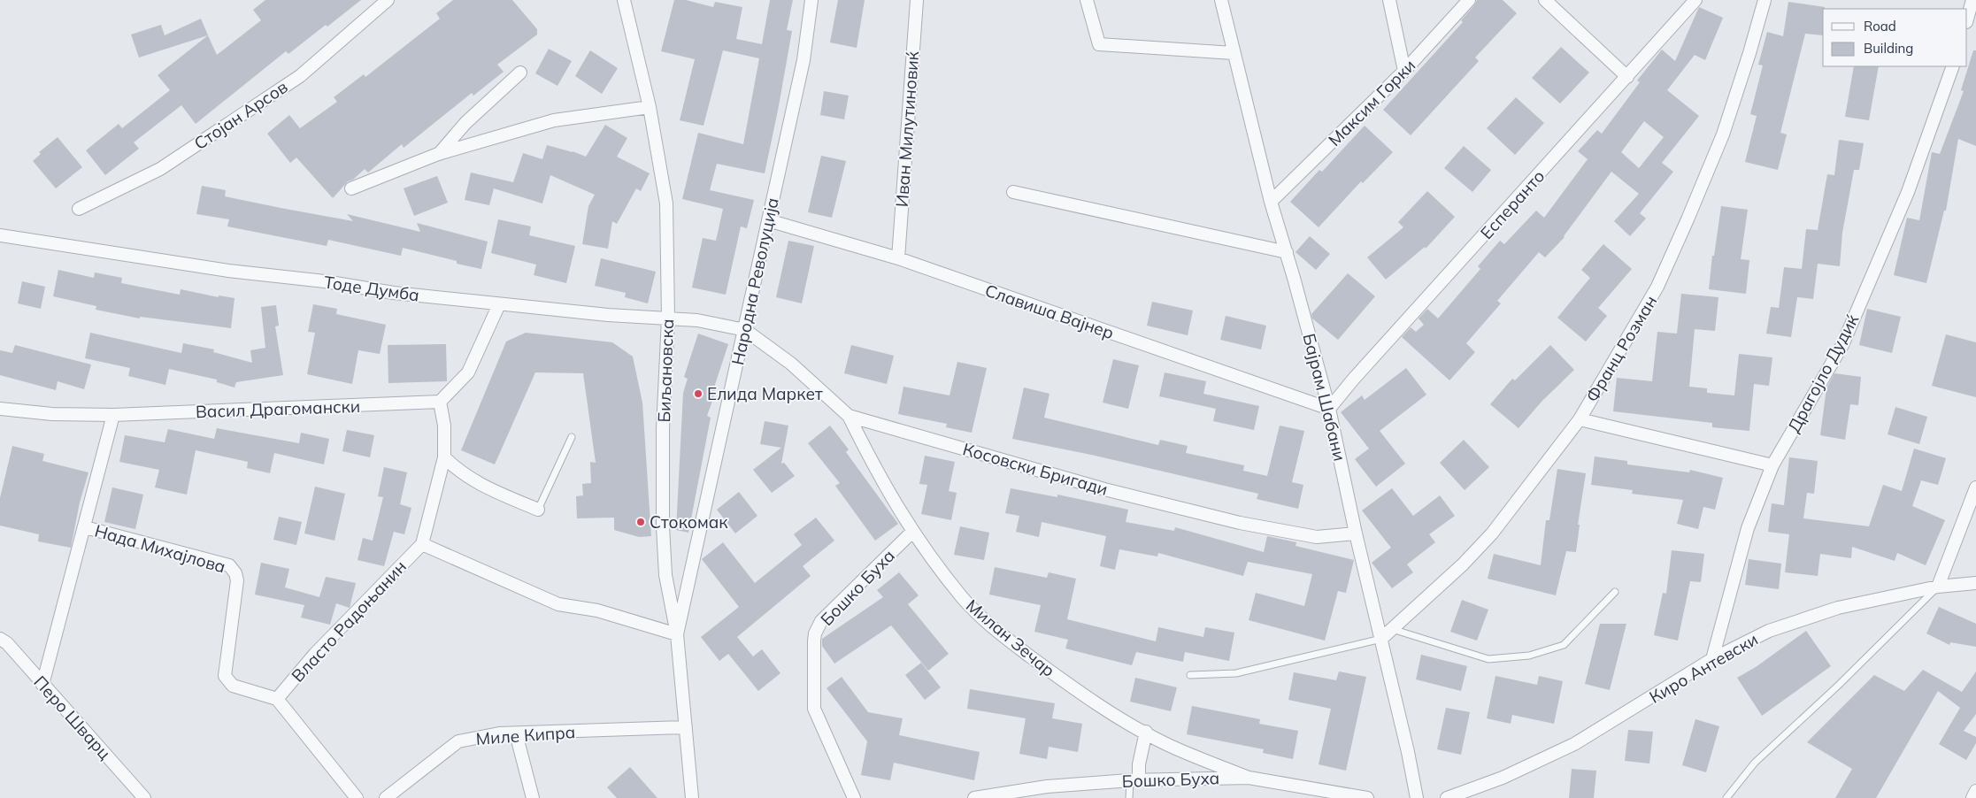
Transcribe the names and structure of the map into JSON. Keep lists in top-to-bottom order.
{
  "streets": {
    "street": [
      "Максим Горки",
      "Стојан Арсов",
      "Иван Милутиновиќ",
      "Есперанто",
      "Народна Револуција",
      "Тоде Думба",
      "Славиша Вајнер",
      "Франц Розман",
      "Биљановска",
      "Драгојло Дудиќ",
      "Бајрам Шабани",
      "Васил Драгомански",
      "Косовски Бригади",
      "Нада Михајлова",
      "Бошко Буха",
      "Власто Радоњанин",
      "Милан Зечар",
      "Киро Антевски",
      "Перо Шварц",
      "Миле Кипра"
    ]
  },
  "crossings": [
    ["Максим Горки", "Бајрам Шабани"],
    ["Иван Милутиновиќ", "Славиша Вајнер"],
    ["Есперанто", "Славиша Вајнер"],
    ["Есперанто", "Бајрам Шабани"],
    ["Народна Револуција", "Тоде Думба"],
    ["Народна Револуција", "Славиша Вајнер"],
    ["Народна Револуција", "Биљановска"],
    ["Народна Револуција", "Косовски Бригади"],
    ["Народна Револуција", "Миле Кипра"],
    ["Тоде Думба", "Биљановска"],
    ["Тоде Думба", "Косовски Бригади"],
    ["Славиша Вајнер", "Бајрам Шабани"],
    ["Франц Розман", "Бајрам Шабани"],
    ["Драгојло Дудиќ", "Киро Антевски"],
    ["Бајрам Шабани", "Косовски Бригади"],
    ["Васил Драгомански", "Власто Радоњанин"],
    ["Косовски Бригади", "Милан Зечар"],
    ["Нада Михајлова", "Власто Радоњанин"],
    ["Бошко Буха", "Милан Зечар"]
  ],
  "places": ["Елида Маркет", "Стокомак"],
  "legend": ["Road", "Building"]
}
